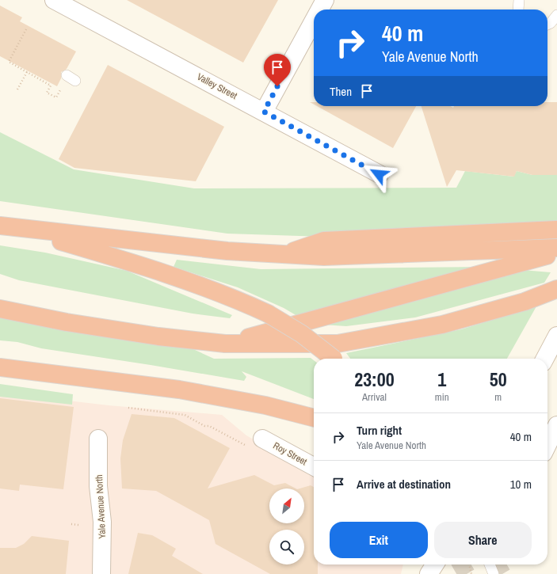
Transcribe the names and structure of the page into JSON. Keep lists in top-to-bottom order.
{
  "streets": {
    "street": ["Valley Street", "Roy Street", "Yale Avenue North"]
  },
  "north": "top right",
  "page": {
    "turn": ["40 m", "Yale Avenue North"],
    "then": "Then",
    "eta": [
      "23:00",
      "Arrival",
      "1",
      "min",
      "50",
      "m"
    ],
    "list": [
      {
        "name": "Turn right",
        "note": "Yale Avenue North",
        "value": "40 m"
      },
      {
        "name": "Arrive at destination",
        "value": "10 m"
      }
    ],
    "buttons": ["Exit", "Share"]
  }
}
